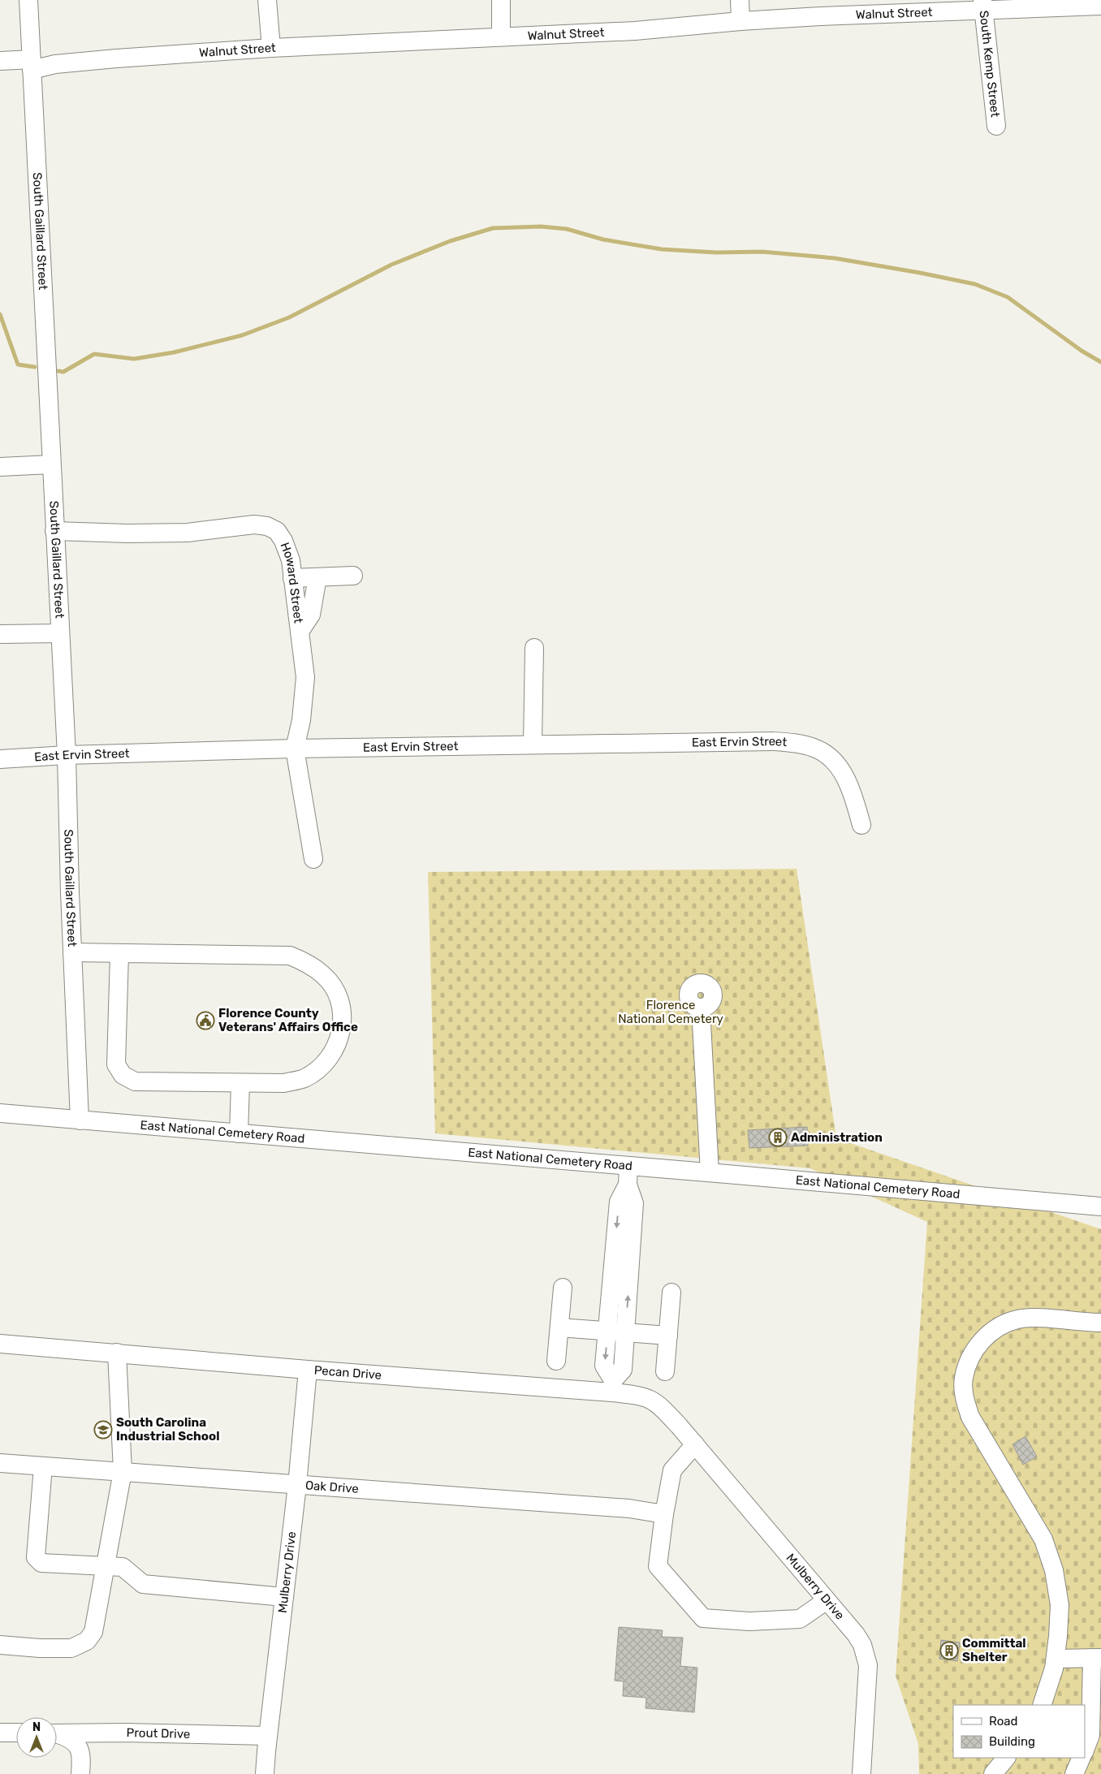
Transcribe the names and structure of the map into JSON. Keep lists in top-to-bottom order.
{
  "streets": {
    "street": [
      "Walnut Street",
      "South Kemp Street",
      "South Gaillard Street",
      "Howard Street",
      "East Ervin Street",
      "East National Cemetery Road",
      "Pecan Drive",
      "Oak Drive",
      "Mulberry Drive",
      "Prout Drive"
    ]
  },
  "crossings": [
    ["Walnut Street", "South Kemp Street"],
    ["Walnut Street", "South Gaillard Street"],
    ["South Gaillard Street", "Howard Street"],
    ["South Gaillard Street", "East Ervin Street"],
    ["South Gaillard Street", "East National Cemetery Road"],
    ["Howard Street", "East Ervin Street"],
    ["Pecan Drive", "Mulberry Drive"],
    ["Oak Drive", "Mulberry Drive"],
    ["Mulberry Drive", "Prout Drive"]
  ],
  "parks": ["Florence National Cemetery"],
  "places": {
    "public building": ["Florence County Veterans' Affairs Office"],
    "building": ["Administration", "Committal Shelter"],
    "school or university": ["South Carolina Industrial School"]
  },
  "legend": ["Road", "Building"],
  "north": "top"
}
